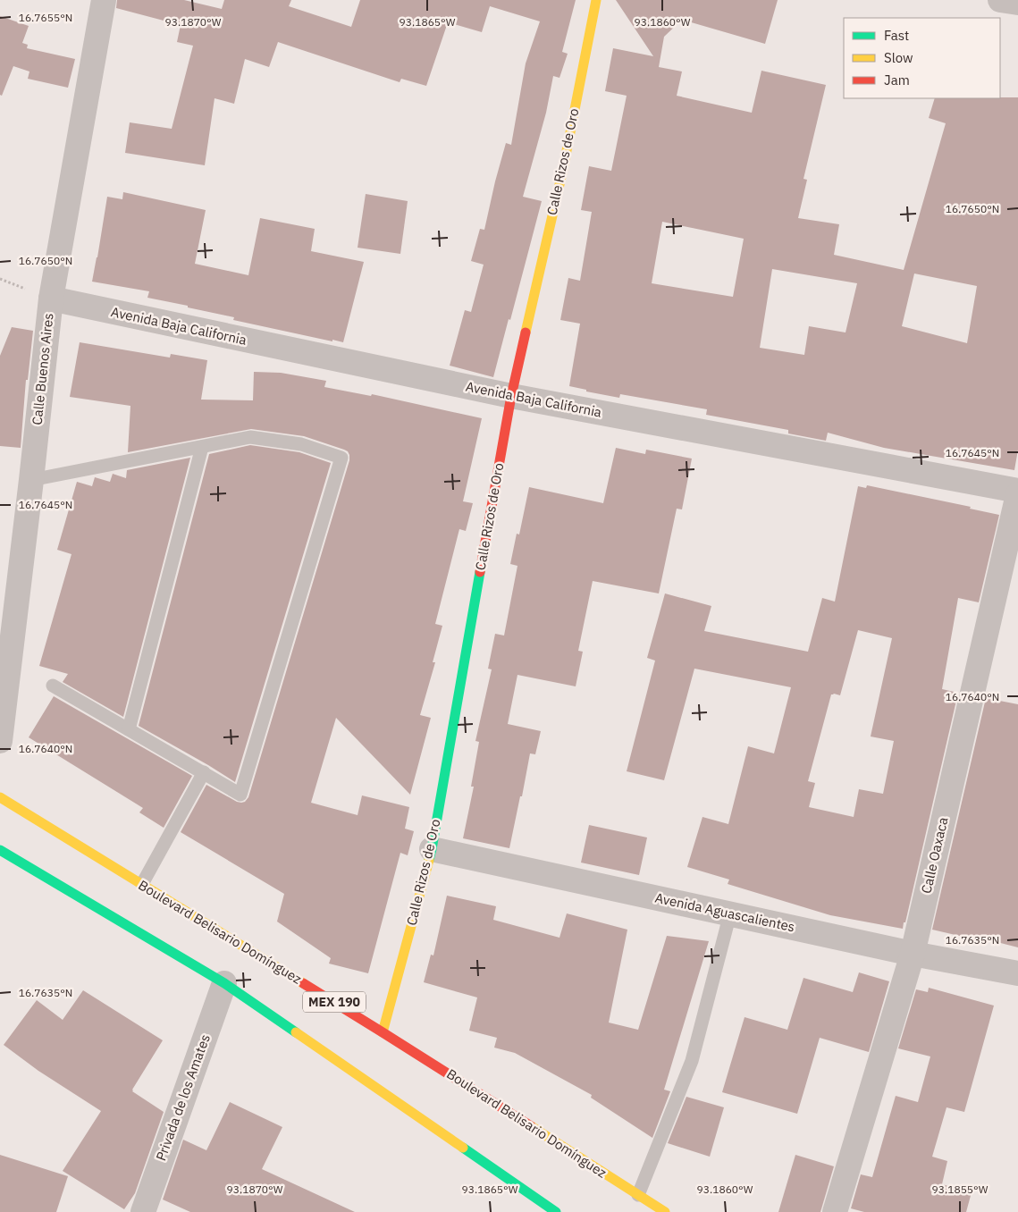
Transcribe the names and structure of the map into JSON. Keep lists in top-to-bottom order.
{
  "streets": {
    "main road": ["Calle Rizos de Oro", "Boulevard Belisario Domínguez", "MEX 190"],
    "street": [
      "Avenida Baja California",
      "Calle Buenos Aires",
      "Calle Oaxaca",
      "Avenida Aguascalientes",
      "Privada de los Amates"
    ]
  },
  "crossings": [
    ["Calle Rizos de Oro", "Avenida Baja California"],
    ["Calle Rizos de Oro", "Avenida Aguascalientes"],
    ["Calle Rizos de Oro", "Boulevard Belisario Domínguez"],
    ["Avenida Baja California", "Calle Buenos Aires"],
    ["Calle Oaxaca", "Avenida Aguascalientes"]
  ],
  "legend": ["Fast", "Slow", "Jam"],
  "coordinates": [
    "16.7655°N",
    "93.1870°W",
    "93.1865°W",
    "93.1860°W",
    "16.7650°N",
    "16.7645°N",
    "16.7640°N",
    "16.7635°N",
    "93.1855°W"
  ]
}
